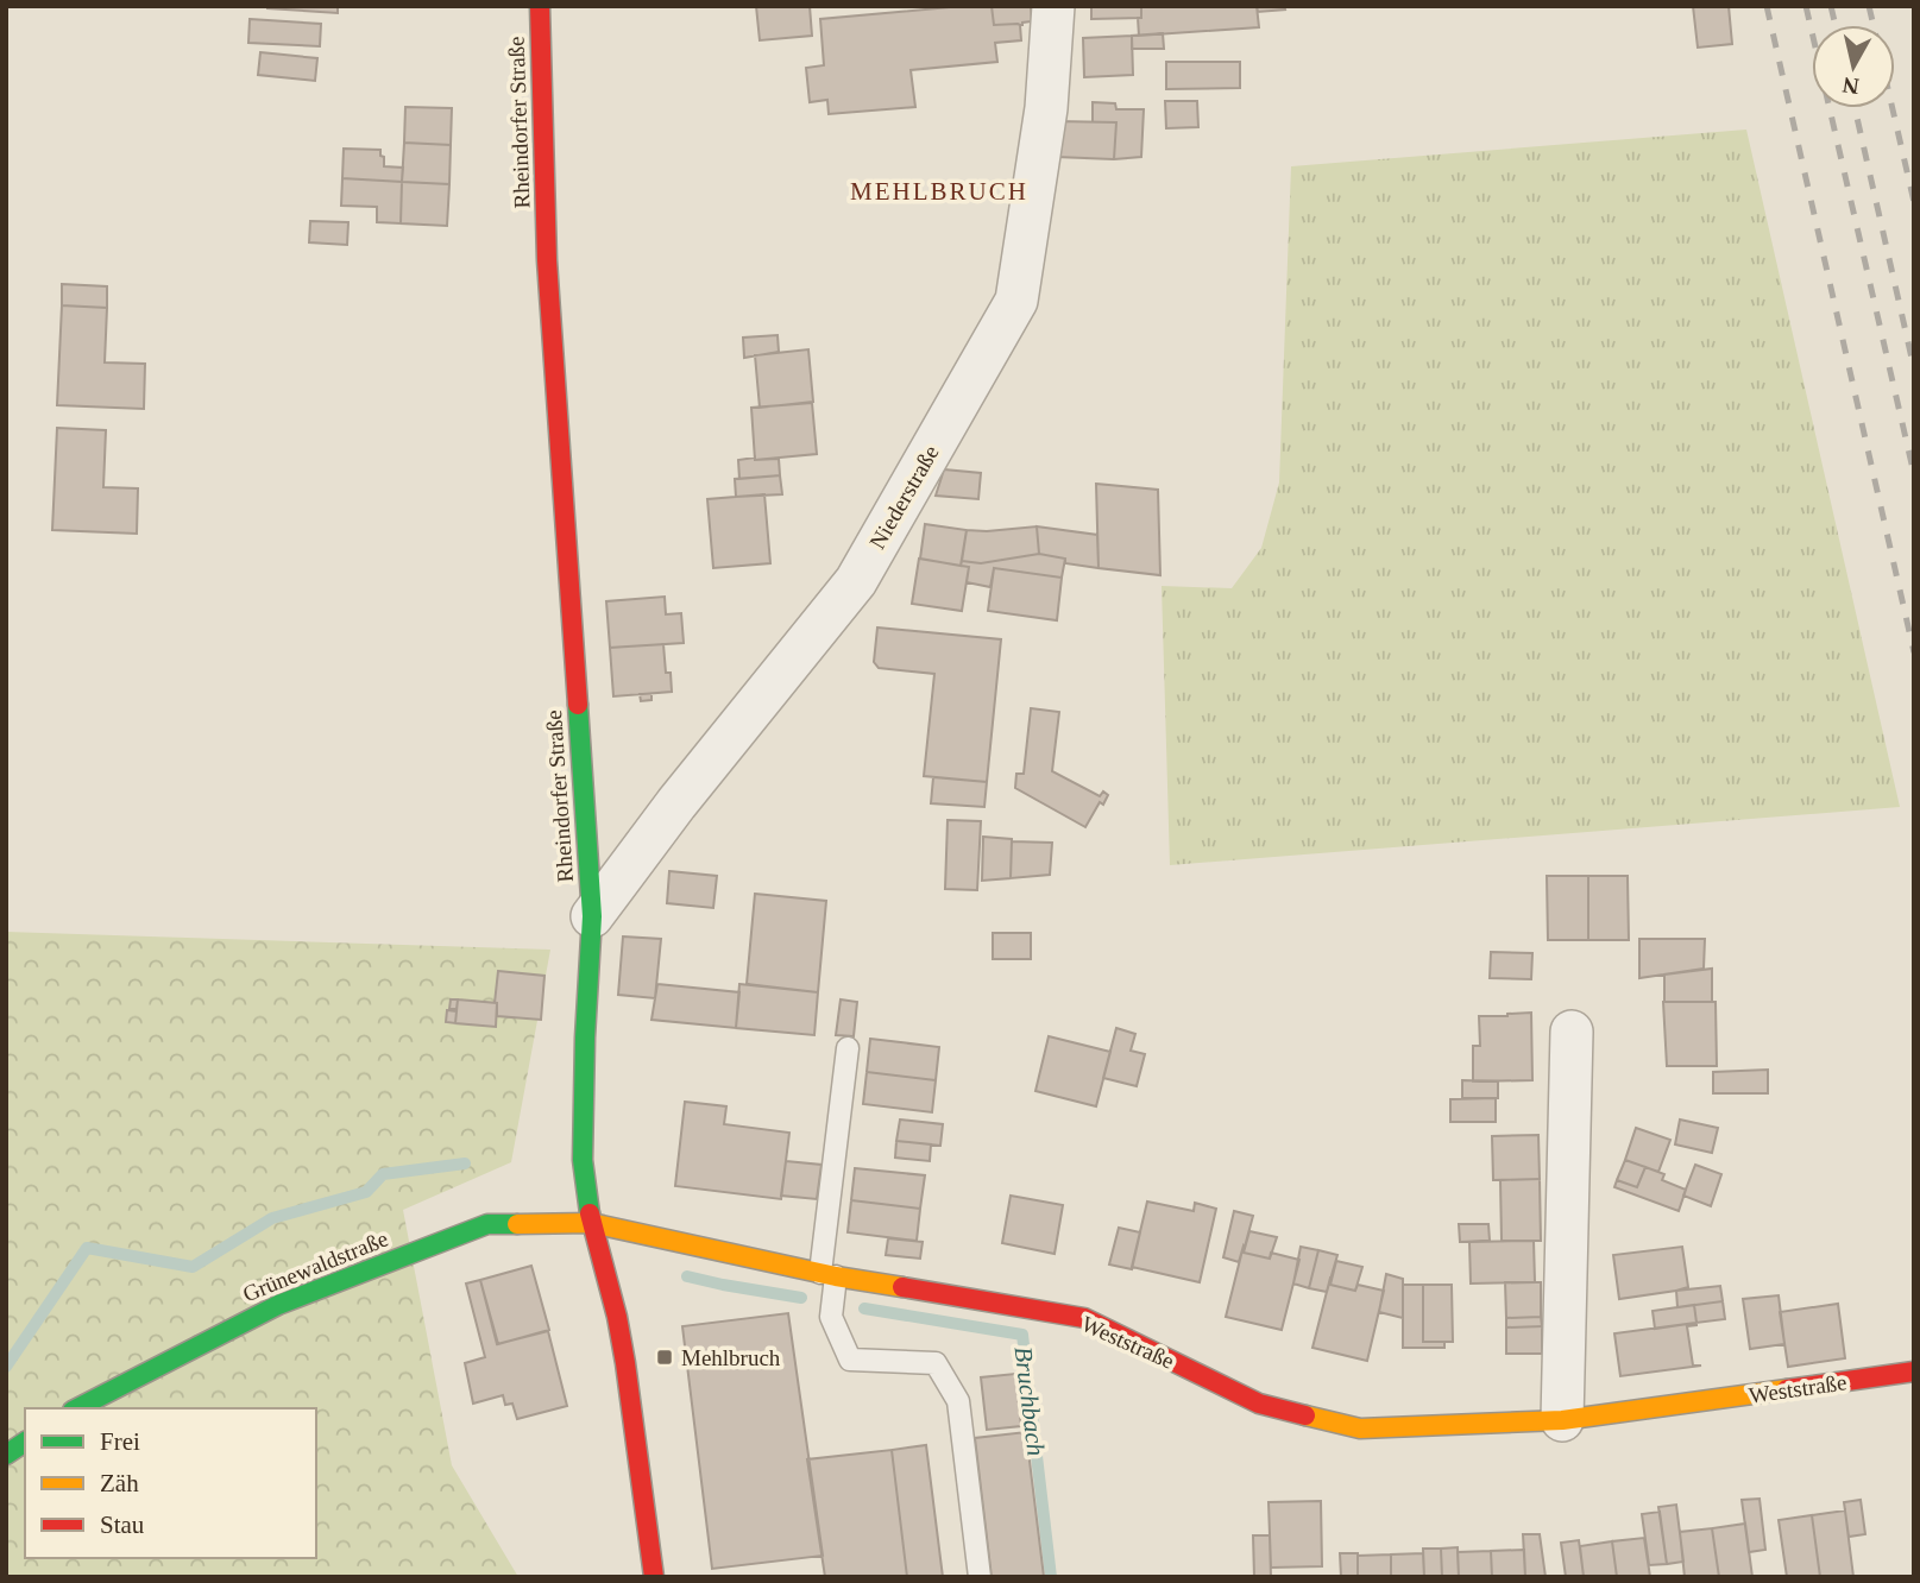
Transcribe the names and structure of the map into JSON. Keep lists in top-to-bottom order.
{
  "streets": {
    "street": [
      "Rheindorfer Straße",
      "Niederstraße",
      "Grünewaldstraße",
      "Weststraße"
    ]
  },
  "crossings": [
    ["Rheindorfer Straße", "Niederstraße"],
    ["Rheindorfer Straße", "Grünewaldstraße"],
    ["Rheindorfer Straße", "Weststraße"],
    ["Grünewaldstraße", "Weststraße"]
  ],
  "districts": ["MEHLBRUCH"],
  "water": ["Bruchbach"],
  "places": {
    "transit": ["Mehlbruch"]
  },
  "legend": ["Frei", "Zäh", "Stau"],
  "north": "bottom"
}
